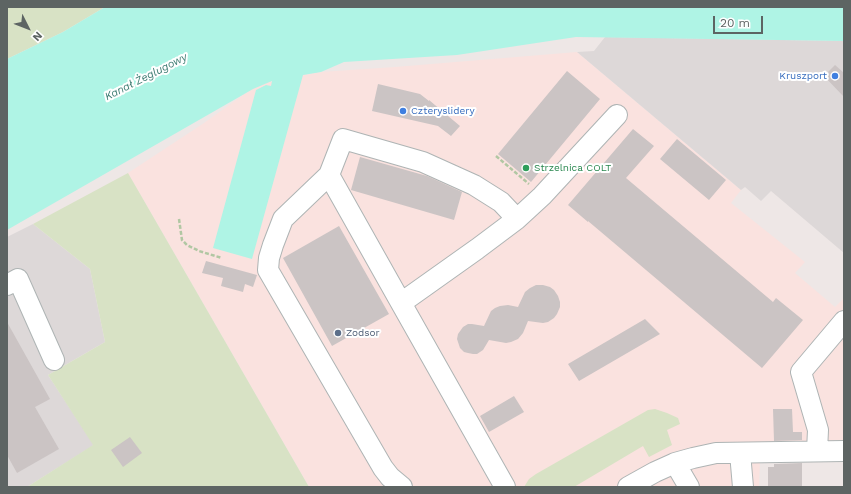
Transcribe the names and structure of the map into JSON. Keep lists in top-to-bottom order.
{
  "water": ["Kanał Żeglugowy"],
  "places": [
    "Kruszport",
    "Czteryslidery",
    "Strzelnica COLT",
    "Zodsor"
  ],
  "scale_bar": "20 m",
  "north": "bottom right"
}
